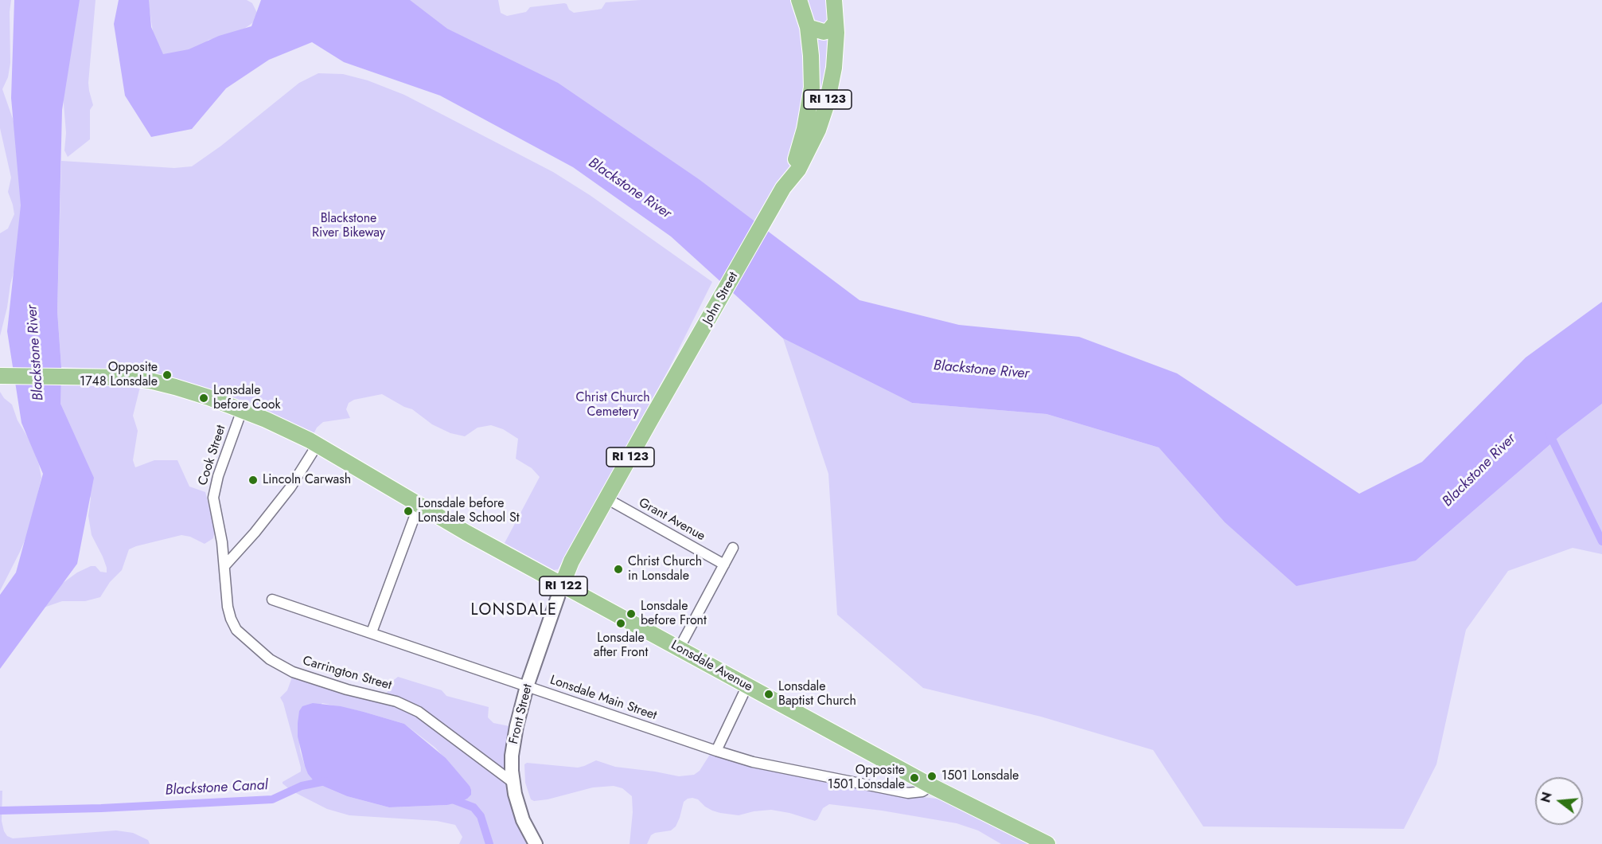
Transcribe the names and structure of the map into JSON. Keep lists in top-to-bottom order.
{
  "streets": {
    "main road": [
      "RI 123",
      "John Street",
      "RI 122",
      "Lonsdale Avenue",
      "Front Street"
    ],
    "street": [
      "Cook Street",
      "Grant Avenue",
      "Carrington Street",
      "Lonsdale Main Street"
    ]
  },
  "crossings": [
    ["RI 123", "John Street"],
    ["John Street", "Grant Avenue"],
    ["John Street", "Lonsdale Avenue"],
    ["John Street", "Front Street"],
    ["Cook Street", "Lonsdale Avenue"],
    ["Cook Street", "Carrington Street"],
    ["Lonsdale Avenue", "Lonsdale Main Street"],
    ["Lonsdale Avenue", "Front Street"],
    ["Carrington Street", "Front Street"],
    ["Lonsdale Main Street", "Front Street"]
  ],
  "districts": ["LONSDALE"],
  "water": ["Blackstone River", "Blackstone Canal"],
  "parks": ["Blackstone River Bikeway", "Christ Church Cemetery"],
  "places": [
    "Opposite 1748 Lonsdale",
    "Lonsdale before Cook",
    "Lincoln Carwash",
    "Lonsdale before Lonsdale School St",
    "Christ Church in Lonsdale",
    "Lonsdale before Front",
    "Lonsdale after Front",
    "Lonsdale Baptist Church",
    "1501 Lonsdale",
    "Opposite 1501 Lonsdale"
  ],
  "north": "left"
}
